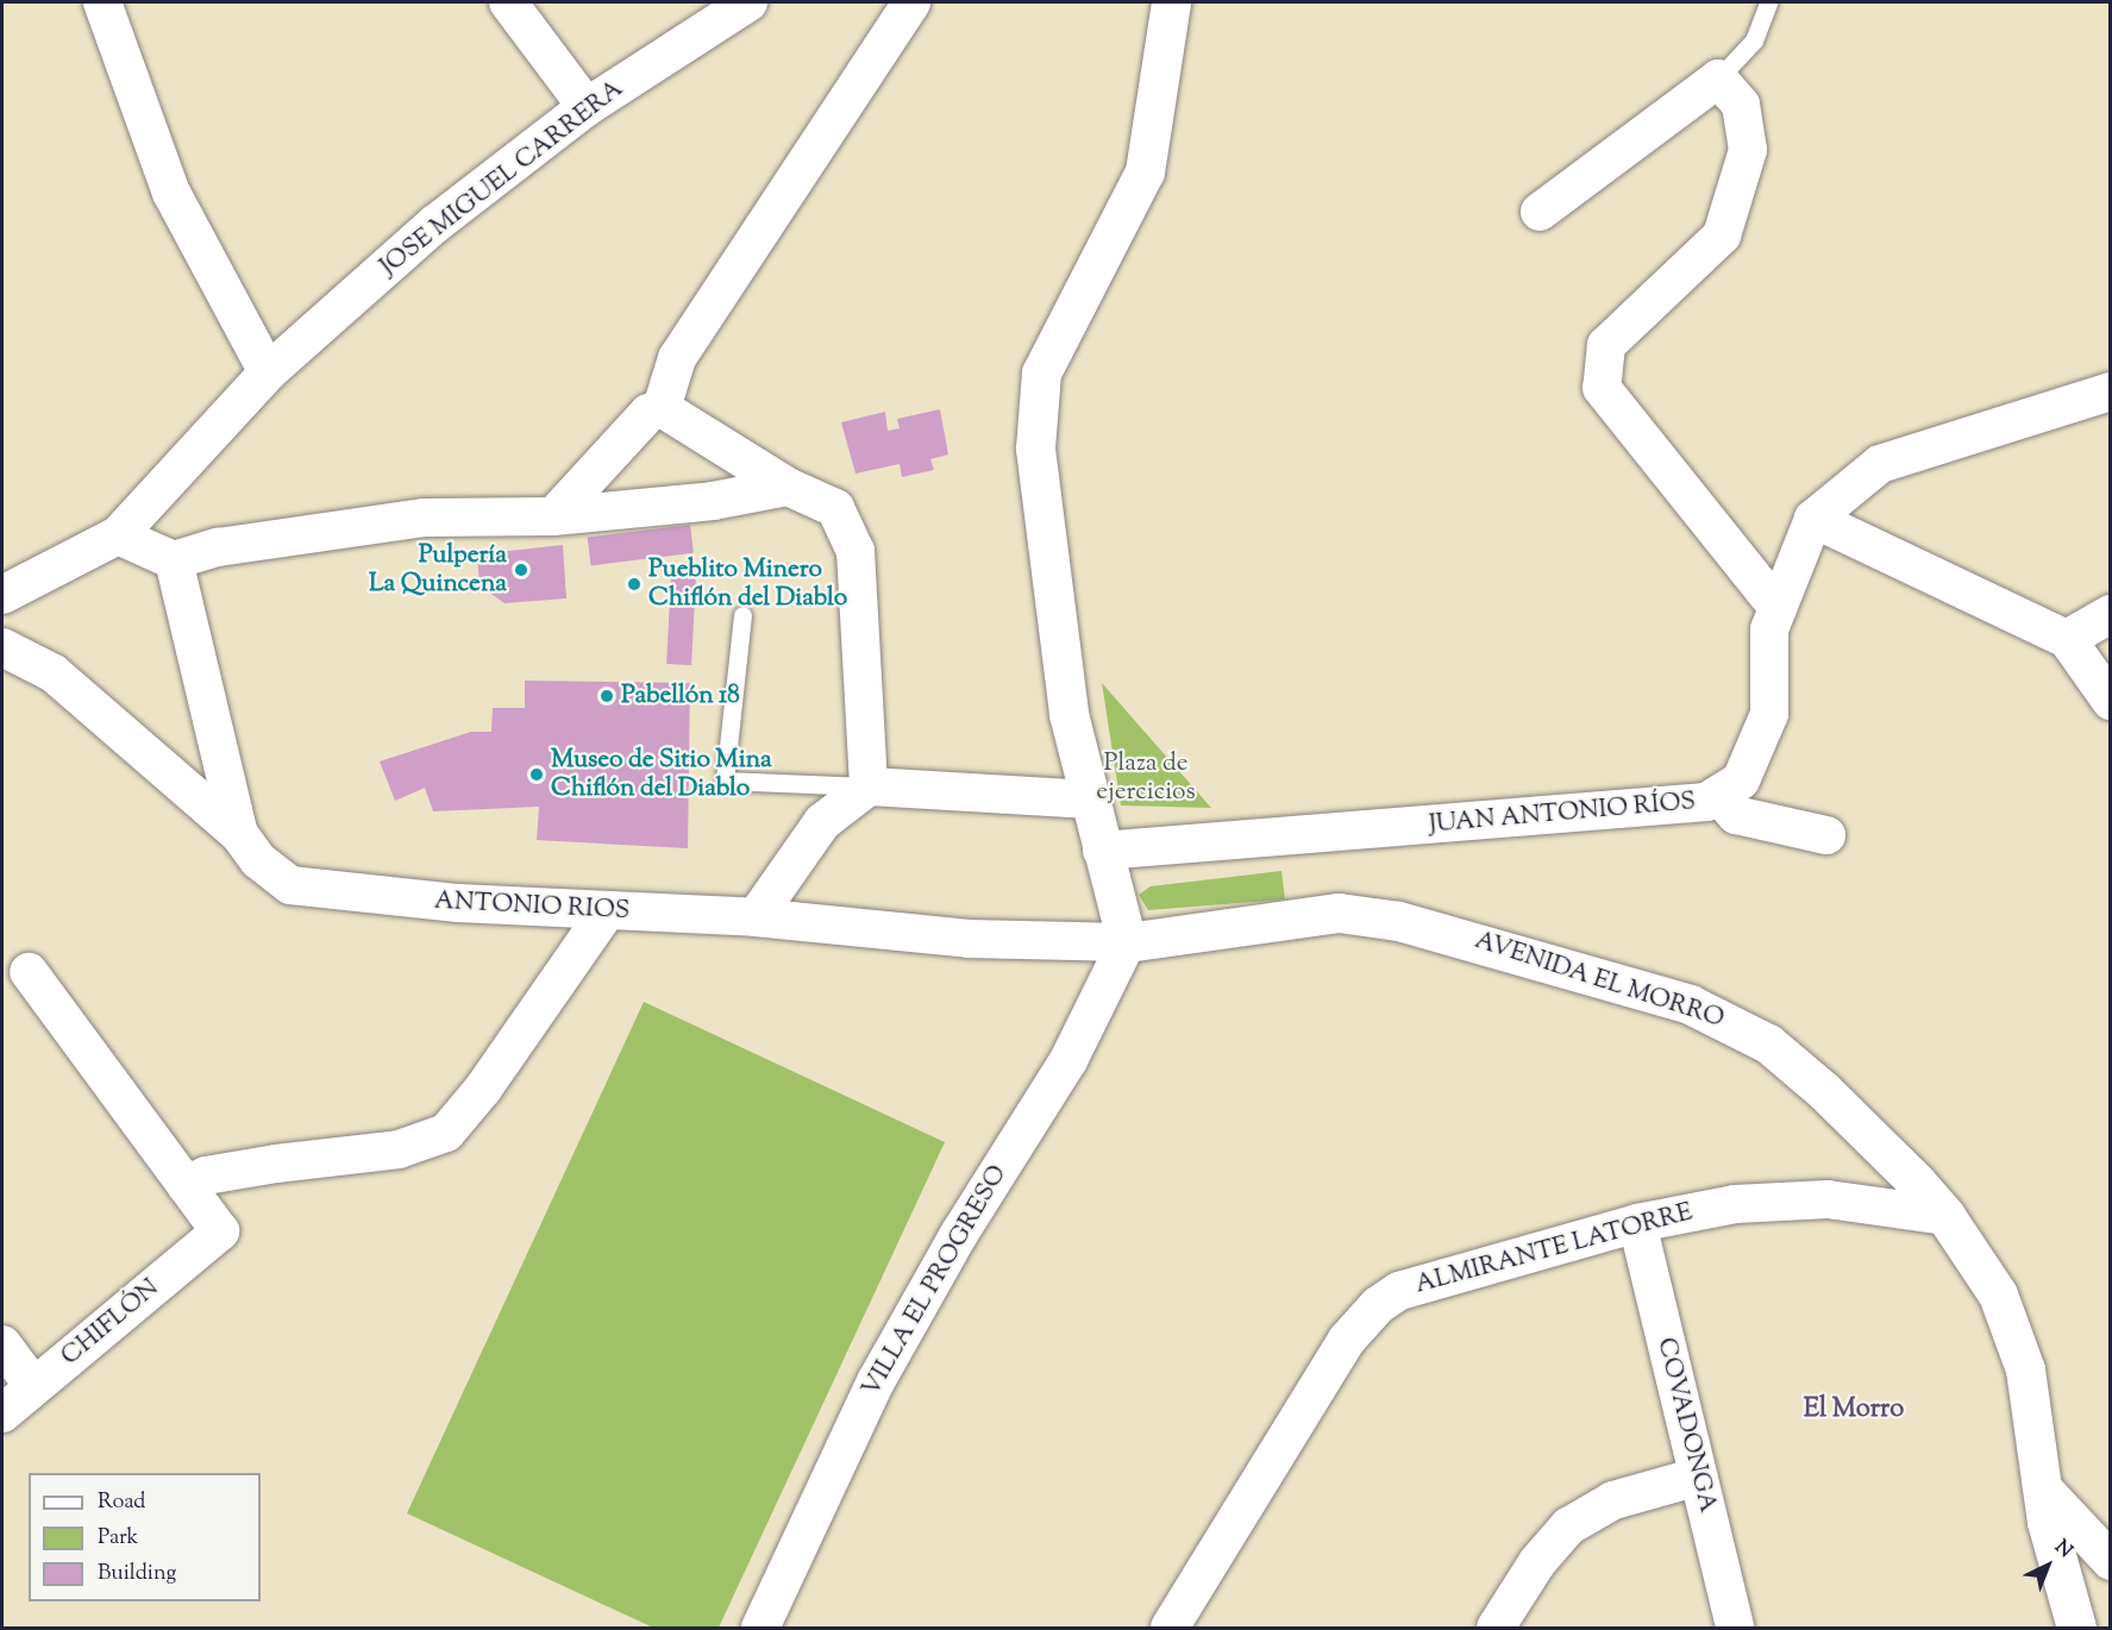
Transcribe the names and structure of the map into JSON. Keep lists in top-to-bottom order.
{
  "streets": {
    "street": [
      "JOSE MIGUEL CARRERA",
      "JUAN ANTONIO RÍOS",
      "ANTONIO RIOS",
      "AVENIDA EL MORRO",
      "ALMIRANTE LATORRE",
      "VILLA EL PROGRESO",
      "CHIFLÓN",
      "COVADONGA"
    ]
  },
  "crossings": [
    ["ANTONIO RIOS", "AVENIDA EL MORRO"],
    ["ANTONIO RIOS", "VILLA EL PROGRESO"],
    ["AVENIDA EL MORRO", "ALMIRANTE LATORRE"],
    ["AVENIDA EL MORRO", "VILLA EL PROGRESO"],
    ["ALMIRANTE LATORRE", "COVADONGA"]
  ],
  "districts": ["El Morro"],
  "parks": ["Plaza de ejercicios"],
  "places": [
    "Pulpería La Quincena",
    "Pueblito Minero Chiflón del Diablo",
    "Pabellón 18",
    "Museo de Sitio Mina Chiflón del Diablo"
  ],
  "legend": ["Road", "Park", "Building"],
  "north": "top right"
}
